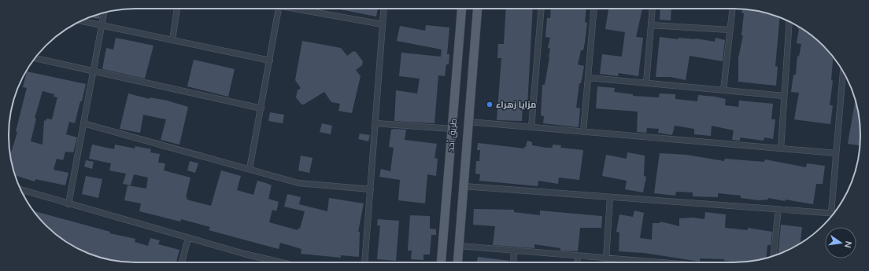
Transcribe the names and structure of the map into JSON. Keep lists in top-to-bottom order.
{
  "streets": {
    "main road": ["طريق أحد"]
  },
  "places": ["مزايا زهراء"],
  "north": "right"
}
